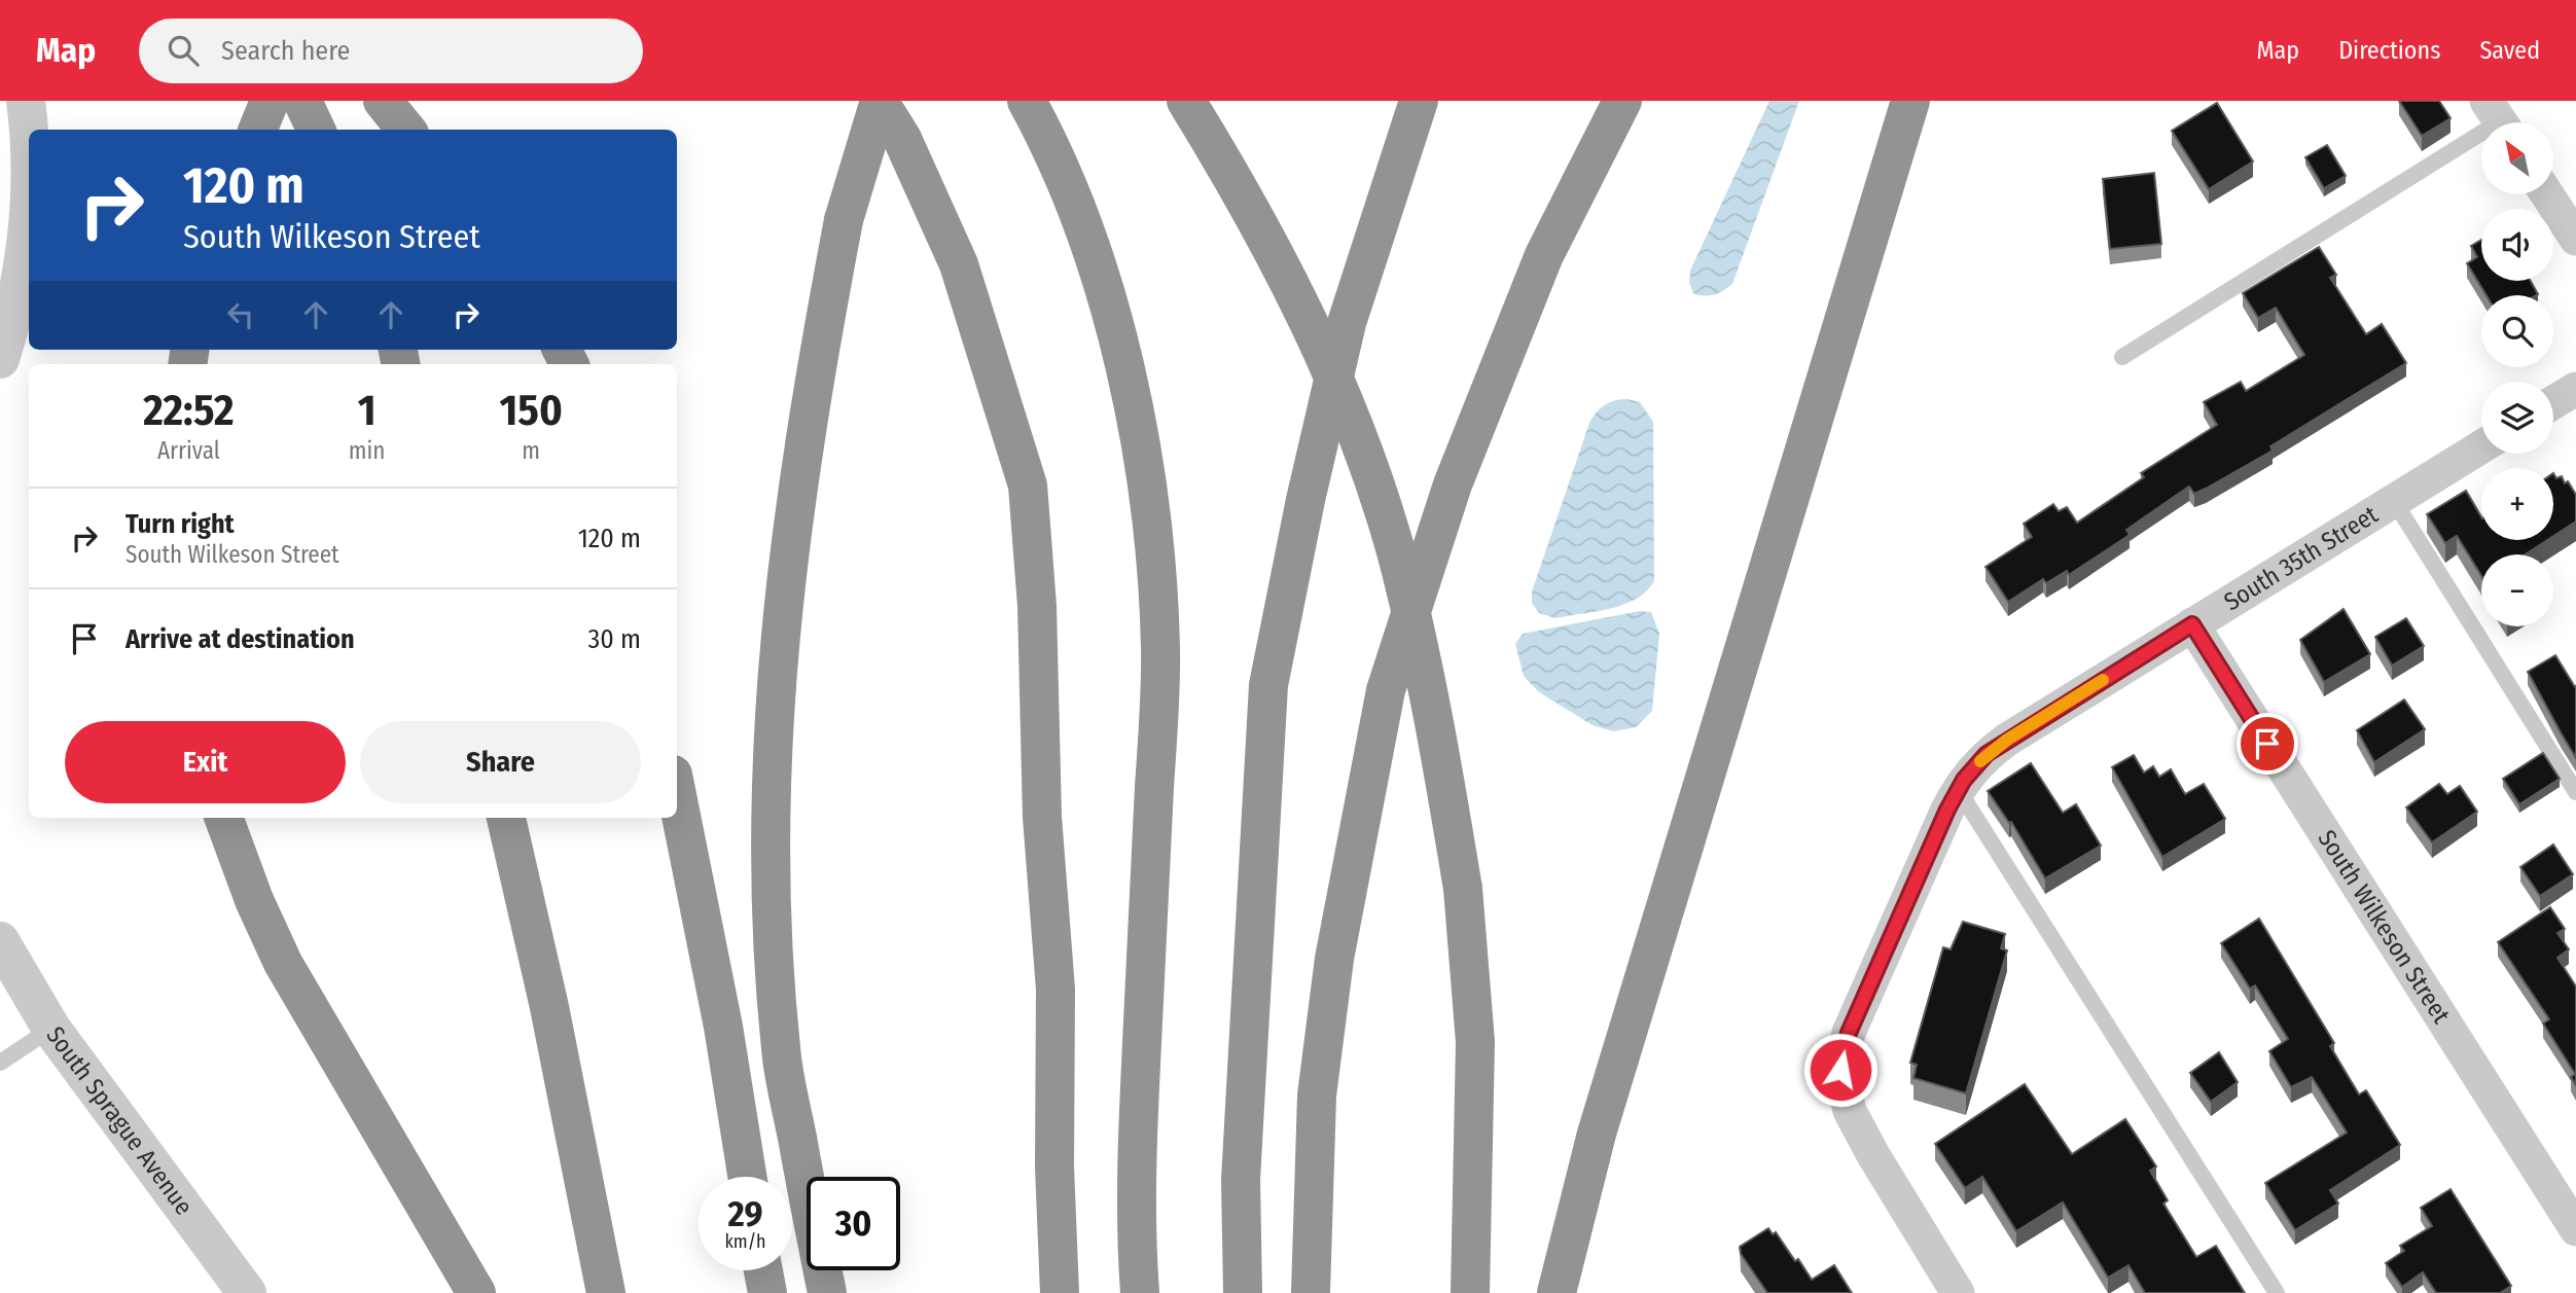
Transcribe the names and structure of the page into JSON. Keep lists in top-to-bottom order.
{
  "streets": {
    "street": ["South 35th Street", "South Wilkeson Street", "South Sprague Avenue"]
  },
  "crossings": [
    ["South 35th Street", "South Wilkeson Street"]
  ],
  "north": "top left",
  "page": {
    "header": "Map",
    "search": "Search here",
    "nav": ["Map", "Directions", "Saved"],
    "map_buttons": ["+", "−"],
    "turn": ["120 m", "South Wilkeson Street"],
    "eta": [
      "22:52",
      "Arrival",
      "1",
      "min",
      "150",
      "m"
    ],
    "list": [
      {
        "name": "Turn right",
        "note": "South Wilkeson Street",
        "value": "120 m"
      },
      {
        "name": "Arrive at destination",
        "value": "30 m"
      }
    ],
    "buttons": ["Exit", "Share"],
    "speed": "29 km/h",
    "limit": "30"
  }
}
